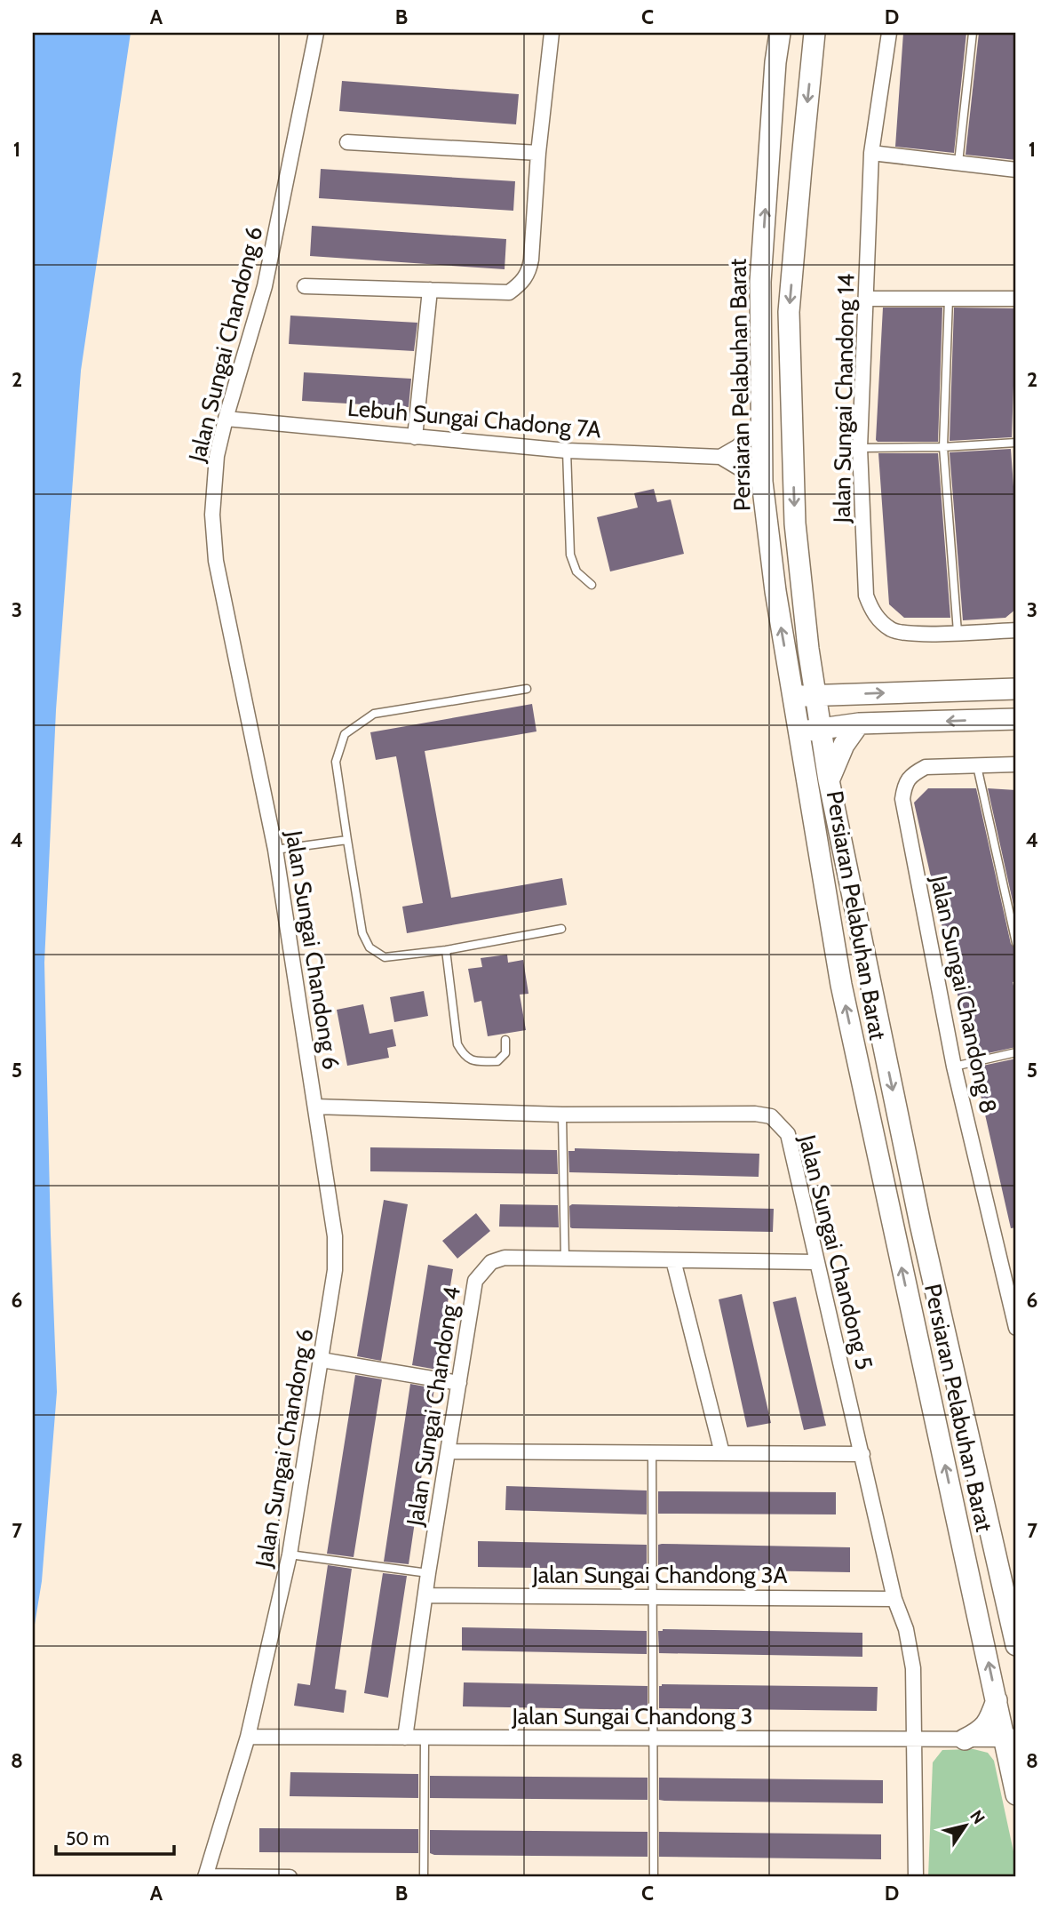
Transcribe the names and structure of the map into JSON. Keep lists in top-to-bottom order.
{
  "streets": {
    "street": [
      "Jalan Sungai Chandong 6",
      "Persiaran Pelabuhan Barat",
      "Jalan Sungai Chandong 14",
      "Lebuh Sungai Chadong 7A",
      "Jalan Sungai Chandong 8",
      "Jalan Sungai Chandong 5",
      "Jalan Sungai Chandong 4",
      "Jalan Sungai Chandong 3A",
      "Jalan Sungai Chandong 3"
    ]
  },
  "crossings": [
    ["Jalan Sungai Chandong 6", "Lebuh Sungai Chadong 7A"],
    ["Jalan Sungai Chandong 6", "Jalan Sungai Chandong 5"],
    ["Jalan Sungai Chandong 6", "Jalan Sungai Chandong 3"],
    ["Persiaran Pelabuhan Barat", "Jalan Sungai Chandong 3"],
    ["Jalan Sungai Chandong 5", "Jalan Sungai Chandong 4"],
    ["Jalan Sungai Chandong 5", "Jalan Sungai Chandong 3A"],
    ["Jalan Sungai Chandong 5", "Jalan Sungai Chandong 3"],
    ["Jalan Sungai Chandong 4", "Jalan Sungai Chandong 3A"],
    ["Jalan Sungai Chandong 4", "Jalan Sungai Chandong 3"]
  ],
  "scale_bar": "50 m",
  "north": "top right",
  "grid": {
    "columns": [
      "A",
      "B",
      "C",
      "D"
    ],
    "rows": [
      "1",
      "2",
      "3",
      "4",
      "5",
      "6",
      "7",
      "8"
    ]
  }
}
